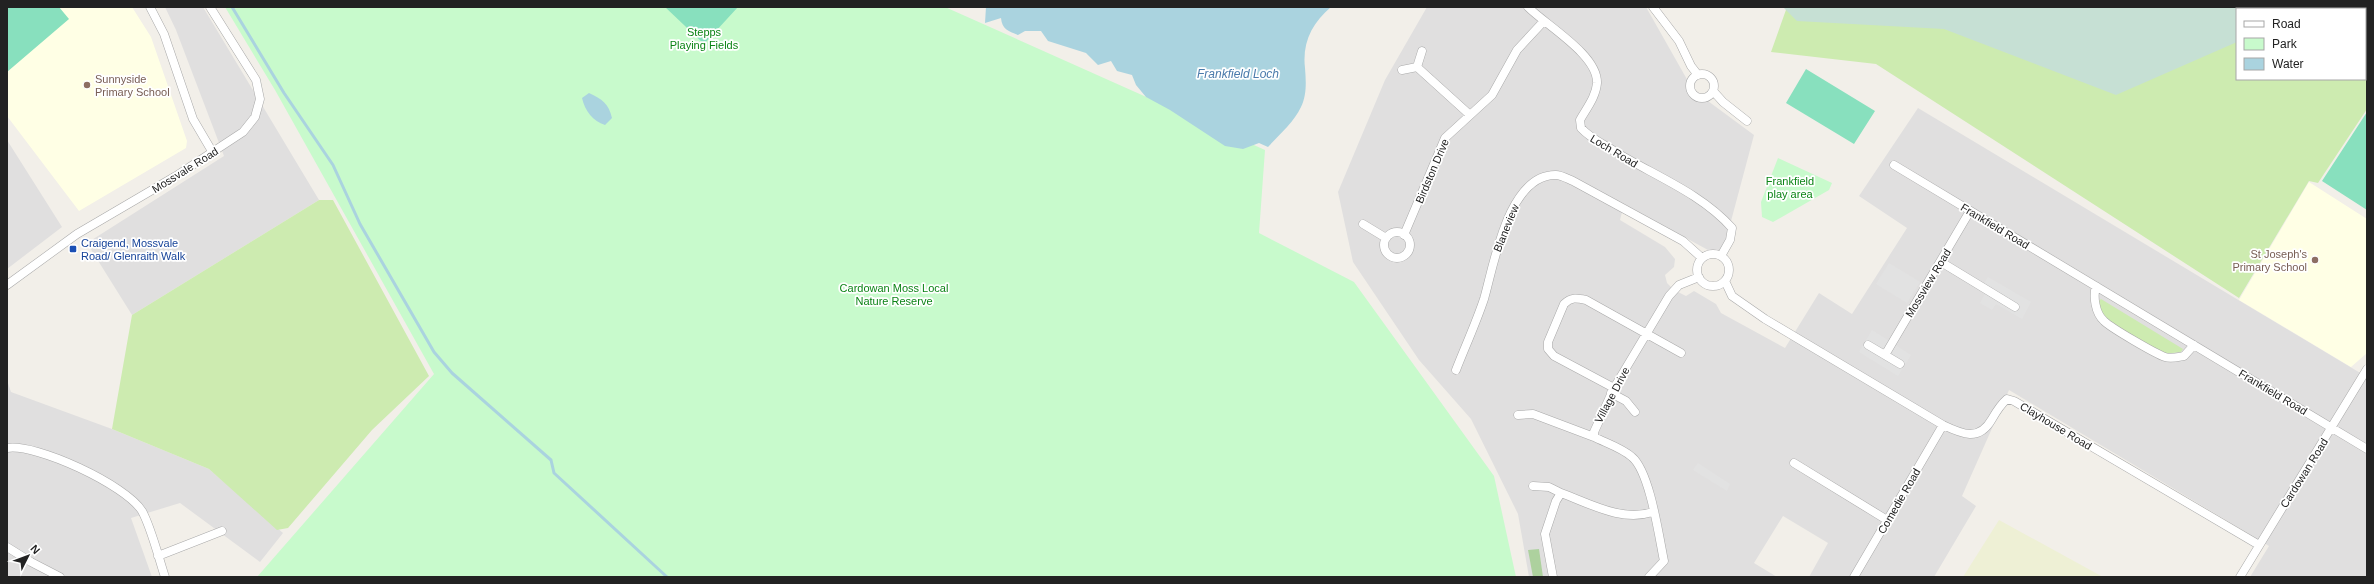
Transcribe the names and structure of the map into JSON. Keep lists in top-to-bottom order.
{
  "streets": {
    "street": [
      "Loch Road",
      "Mossvale Road",
      "Birdston Drive",
      "Frankfield Road",
      "Blaneview",
      "Mossview Road",
      "Village Drive",
      "Clayhouse Road",
      "Cardowan Road",
      "Comedie Road"
    ]
  },
  "crossings": [
    ["Loch Road", "Birdston Drive"],
    ["Loch Road", "Blaneview"],
    ["Loch Road", "Village Drive"],
    ["Loch Road", "Clayhouse Road"],
    ["Frankfield Road", "Mossview Road"],
    ["Frankfield Road", "Cardowan Road"],
    ["Blaneview", "Village Drive"],
    ["Blaneview", "Clayhouse Road"],
    ["Village Drive", "Clayhouse Road"],
    ["Clayhouse Road", "Cardowan Road"],
    ["Clayhouse Road", "Comedie Road"]
  ],
  "water": ["Frankfield Loch"],
  "parks": ["Stepps Playing Fields", "Frankfield play area", "Cardowan Moss Local Nature Reserve"],
  "places": {
    "other": ["Sunnyside Primary School", "St Joseph's Primary School"],
    "transit": ["Craigend, Mossvale Road/ Glenraith Walk"]
  },
  "legend": ["Road", "Park", "Water"],
  "north": "top right"
}
